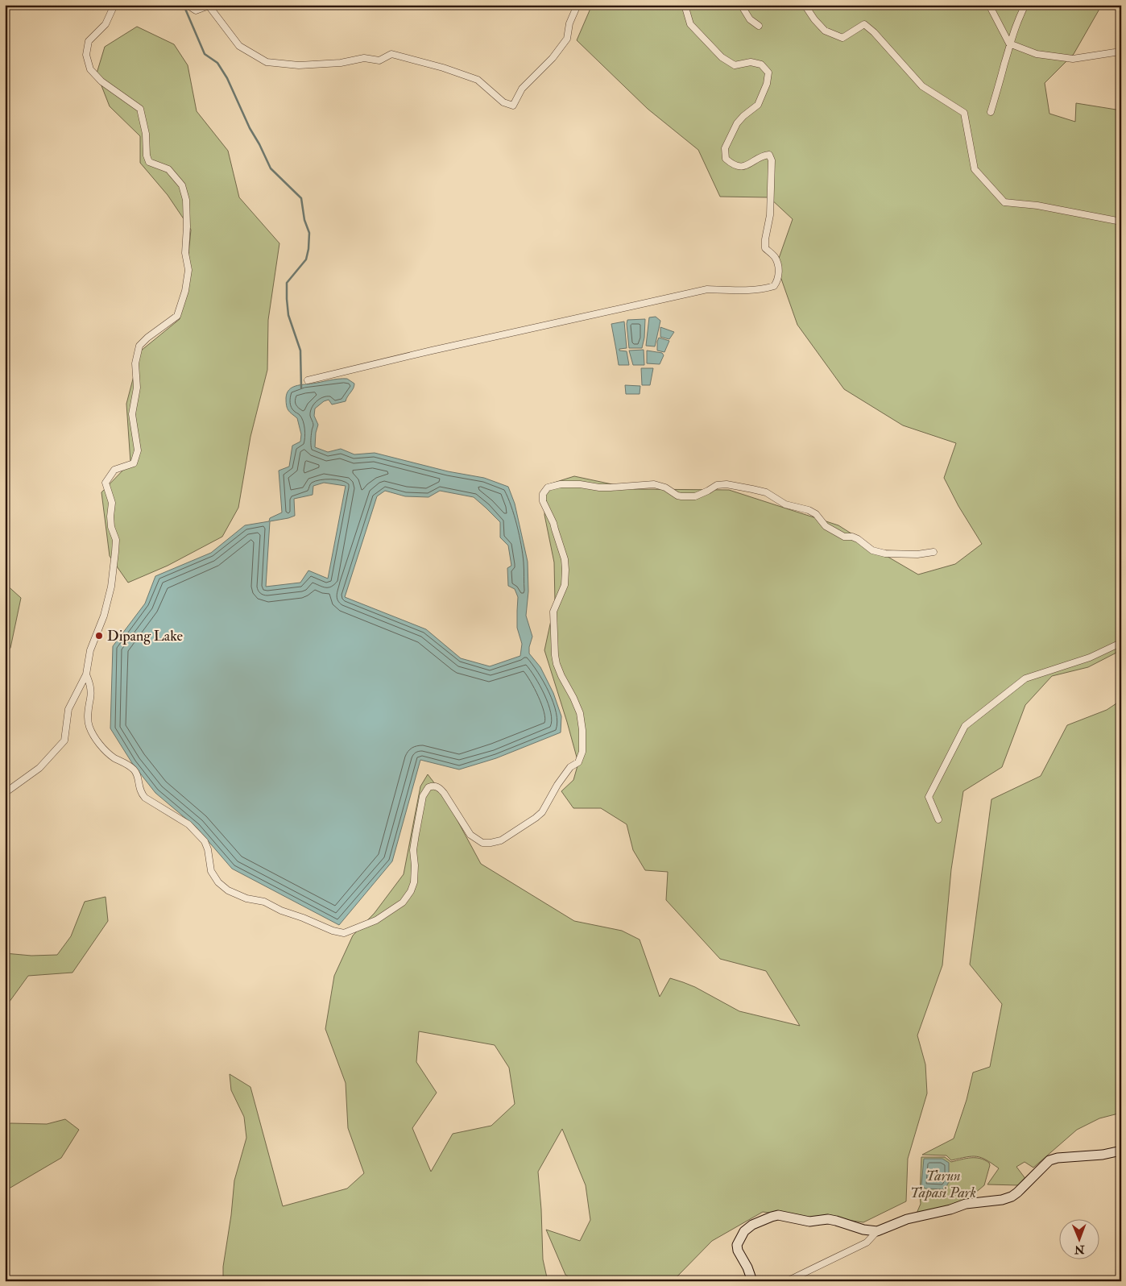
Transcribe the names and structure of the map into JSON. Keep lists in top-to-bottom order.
{
  "parks": ["Tarun Tapasi Park"],
  "places": ["Dipang Lake"],
  "north": "bottom"
}
